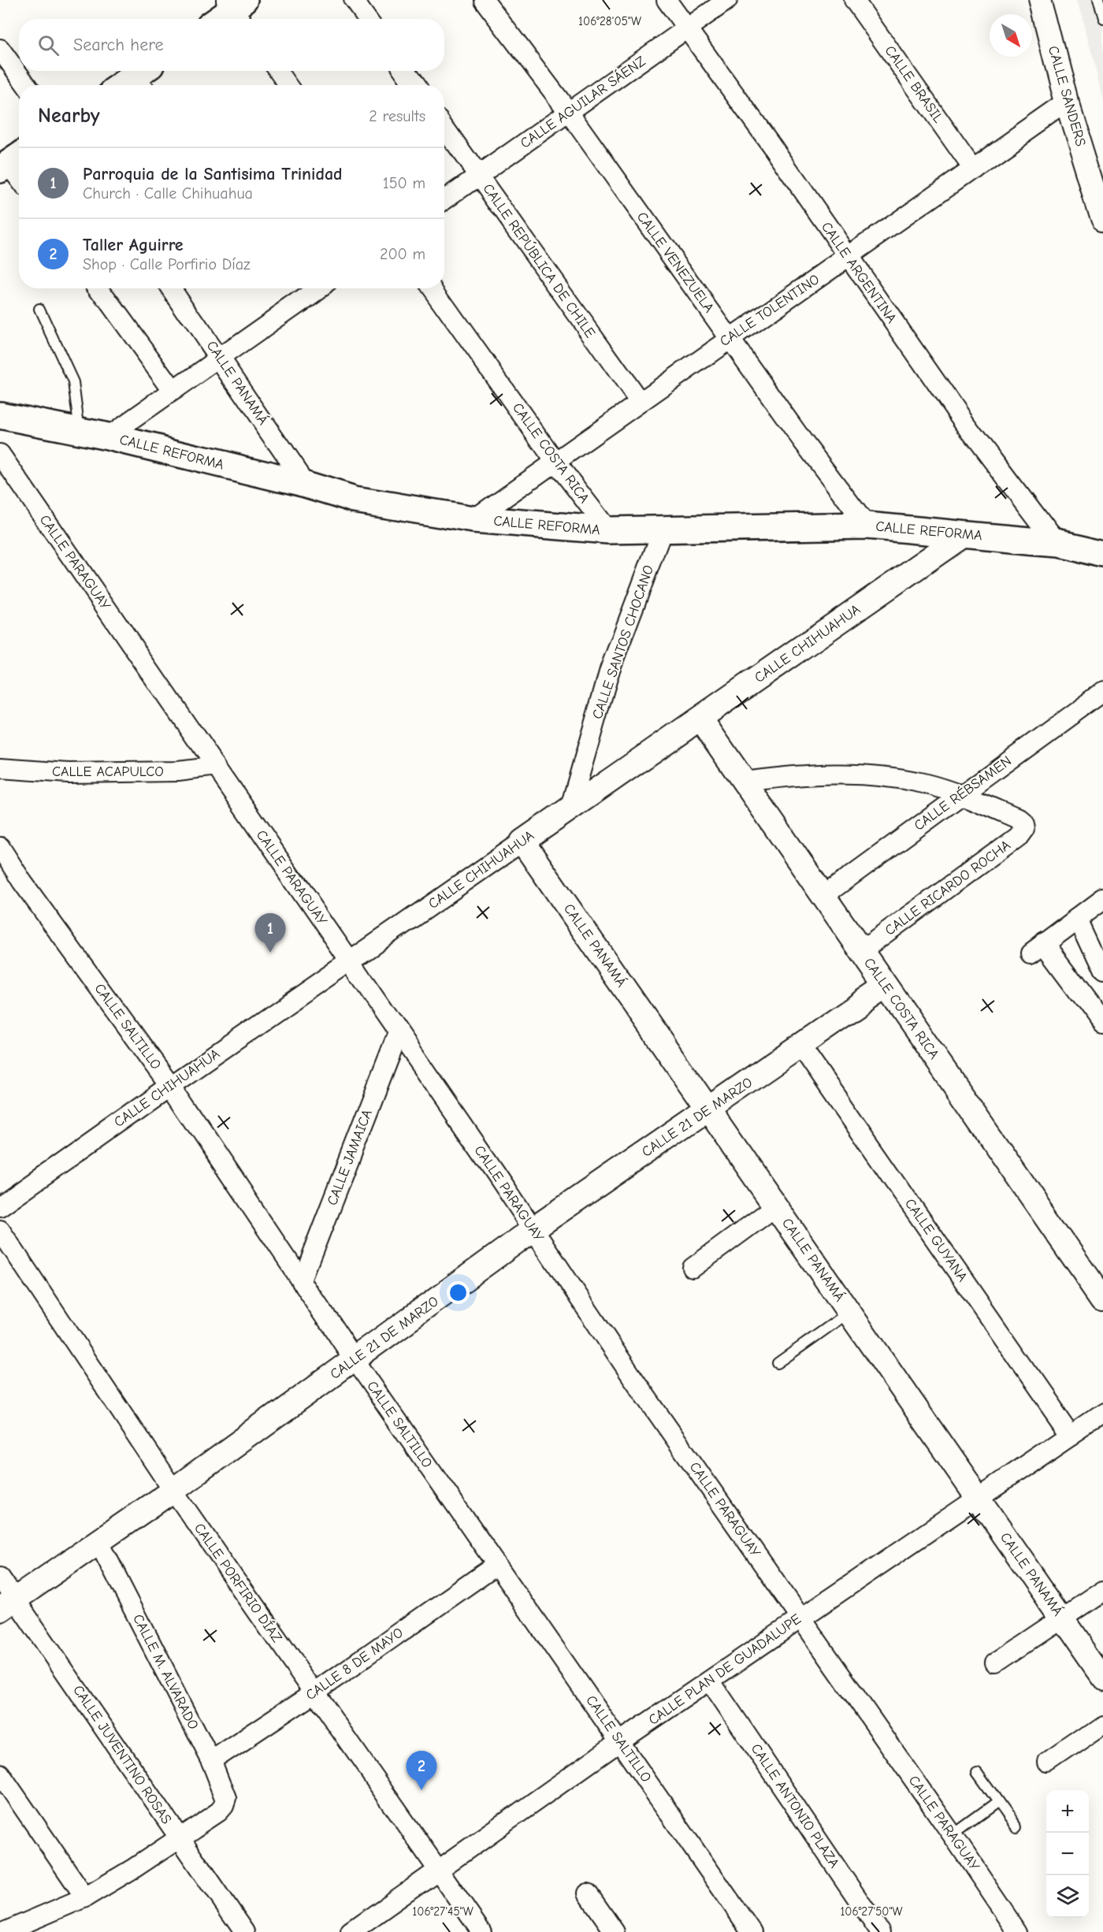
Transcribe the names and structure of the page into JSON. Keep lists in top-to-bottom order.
{
  "streets": {
    "main road": ["CALLE REFORMA"],
    "street": [
      "CALLE BRASIL",
      "CALLE SANDERS",
      "CALLE AGUILAR SÁENZ",
      "CALLE REPÚBLICA DE CHILE",
      "CALLE VENEZUELA",
      "CALLE ARGENTINA",
      "CALLE TOLENTINO",
      "CALLE PANAMÁ",
      "CALLE COSTA RICA",
      "CALLE PARAGUAY",
      "CALLE SANTOS CHOCANO",
      "CALLE CHIHUAHUA",
      "CALLE ACAPULCO",
      "CALLE RÉBSAMEN",
      "CALLE RICARDO ROCHA",
      "CALLE SALTILLO",
      "CALLE 21 DE MARZO",
      "CALLE JAMAICA",
      "CALLE GUYANA",
      "CALLE PORFIRIO DÍAZ",
      "CALLE 8 DE MAYO",
      "CALLE PLAN DE GUADALUPE",
      "CALLE M. ALVARADO",
      "CALLE JUVENTINO ROSAS",
      "CALLE ANTONIO PLAZA"
    ]
  },
  "crossings": [
    ["CALLE BRASIL", "CALLE TOLENTINO"],
    ["CALLE SANDERS", "CALLE TOLENTINO"],
    ["CALLE AGUILAR SÁENZ", "CALLE REPÚBLICA DE CHILE"],
    ["CALLE AGUILAR SÁENZ", "CALLE VENEZUELA"],
    ["CALLE AGUILAR SÁENZ", "CALLE ARGENTINA"],
    ["CALLE REPÚBLICA DE CHILE", "CALLE TOLENTINO"],
    ["CALLE VENEZUELA", "CALLE TOLENTINO"],
    ["CALLE VENEZUELA", "CALLE REFORMA"],
    ["CALLE ARGENTINA", "CALLE TOLENTINO"],
    ["CALLE ARGENTINA", "CALLE REFORMA"],
    ["CALLE TOLENTINO", "CALLE REFORMA"],
    ["CALLE TOLENTINO", "CALLE COSTA RICA"],
    ["CALLE PANAMÁ", "CALLE REFORMA"],
    ["CALLE PANAMÁ", "CALLE CHIHUAHUA"],
    ["CALLE PANAMÁ", "CALLE 21 DE MARZO"],
    ["CALLE PANAMÁ", "CALLE PLAN DE GUADALUPE"],
    ["CALLE REFORMA", "CALLE COSTA RICA"],
    ["CALLE REFORMA", "CALLE SANTOS CHOCANO"],
    ["CALLE REFORMA", "CALLE CHIHUAHUA"],
    ["CALLE COSTA RICA", "CALLE CHIHUAHUA"],
    ["CALLE COSTA RICA", "CALLE RÉBSAMEN"],
    ["CALLE COSTA RICA", "CALLE RICARDO ROCHA"],
    ["CALLE COSTA RICA", "CALLE 21 DE MARZO"],
    ["CALLE PARAGUAY", "CALLE CHIHUAHUA"],
    ["CALLE PARAGUAY", "CALLE ACAPULCO"],
    ["CALLE PARAGUAY", "CALLE 21 DE MARZO"],
    ["CALLE PARAGUAY", "CALLE JAMAICA"],
    ["CALLE PARAGUAY", "CALLE PLAN DE GUADALUPE"],
    ["CALLE SANTOS CHOCANO", "CALLE CHIHUAHUA"],
    ["CALLE CHIHUAHUA", "CALLE SALTILLO"],
    ["CALLE RÉBSAMEN", "CALLE RICARDO ROCHA"],
    ["CALLE SALTILLO", "CALLE 21 DE MARZO"],
    ["CALLE SALTILLO", "CALLE JAMAICA"],
    ["CALLE SALTILLO", "CALLE 8 DE MAYO"],
    ["CALLE SALTILLO", "CALLE PLAN DE GUADALUPE"],
    ["CALLE 21 DE MARZO", "CALLE GUYANA"],
    ["CALLE 21 DE MARZO", "CALLE PORFIRIO DÍAZ"],
    ["CALLE 21 DE MARZO", "CALLE M. ALVARADO"],
    ["CALLE 21 DE MARZO", "CALLE JUVENTINO ROSAS"],
    ["CALLE GUYANA", "CALLE PLAN DE GUADALUPE"],
    ["CALLE PORFIRIO DÍAZ", "CALLE 8 DE MAYO"],
    ["CALLE PORFIRIO DÍAZ", "CALLE PLAN DE GUADALUPE"],
    ["CALLE 8 DE MAYO", "CALLE M. ALVARADO"],
    ["CALLE PLAN DE GUADALUPE", "CALLE ANTONIO PLAZA"],
    ["CALLE M. ALVARADO", "CALLE JUVENTINO ROSAS"]
  ],
  "north": "bottom right",
  "page": {
    "search": "Search here",
    "heading": ["Nearby", "2 results"],
    "list": [
      {
        "mark": "1",
        "name": "Parroquia de la Santisima Trinidad",
        "note": "Church · Calle Chihuahua",
        "value": "150 m"
      },
      {
        "mark": "2",
        "name": "Taller Aguirre",
        "note": "Shop · Calle Porfirio Díaz",
        "value": "200 m"
      }
    ],
    "pins": ["1", "2"],
    "map_buttons": ["+", "−"]
  },
  "coordinates": ["106°28'05\"W", "106°27'45\"W", "106°27'50\"W"]
}
